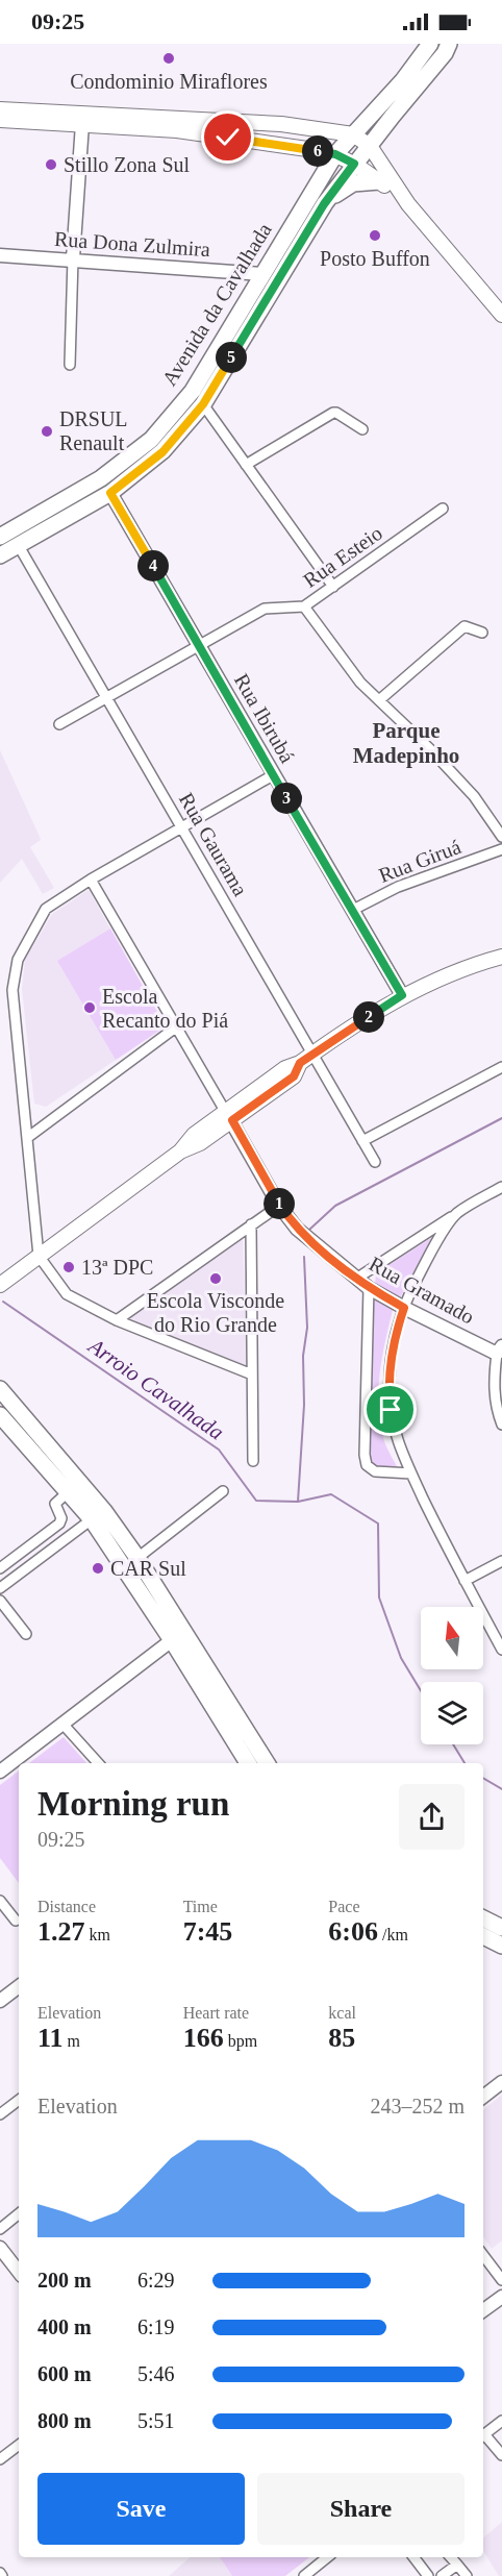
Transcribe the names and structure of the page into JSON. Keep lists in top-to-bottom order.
{
  "streets": {
    "main road": ["Avenida da Cavalhada"],
    "street": [
      "Rua Dona Zulmira",
      "Rua Esteio",
      "Rua Ibirubá",
      "Rua Gaurama",
      "Rua Giruá",
      "Rua Gramado"
    ]
  },
  "crossings": [
    ["Rua Dona Zulmira", "Avenida da Cavalhada"],
    ["Avenida da Cavalhada", "Rua Ibirubá"],
    ["Avenida da Cavalhada", "Rua Gaurama"],
    ["Rua Esteio", "Rua Ibirubá"],
    ["Rua Esteio", "Rua Gaurama"],
    ["Rua Ibirubá", "Rua Giruá"]
  ],
  "districts": ["Parque Madepinho"],
  "water": ["Arroio Cavalhada"],
  "places": [
    "Condominio Miraflores",
    "Stillo Zona Sul",
    "Posto Buffon",
    "DRSUL Renault",
    "Escola Recanto do Piá",
    "13ª DPC",
    "Escola Visconde do Rio Grande",
    "CAR Sul"
  ],
  "north": "top",
  "page": {
    "status": "09:25",
    "pins": [
      "6",
      "5",
      "4",
      "3",
      "2",
      "1"
    ],
    "heading": ["Morning run", "09:25"],
    "stats": [
      ["Distance", "1.27 km"],
      ["Time", "7:45"],
      ["Pace", "6:06 /km"],
      ["Elevation", "11 m"],
      ["Heart rate", "166 bpm"],
      ["kcal", "85"]
    ],
    "chart": ["Elevation", "243–252 m"],
    "list": [
      {
        "name": "200 m",
        "note": "6:29"
      },
      {
        "name": "400 m",
        "note": "6:19"
      },
      {
        "name": "600 m",
        "note": "5:46"
      },
      {
        "name": "800 m",
        "note": "5:51"
      }
    ],
    "buttons": ["Save", "Share"]
  }
}
